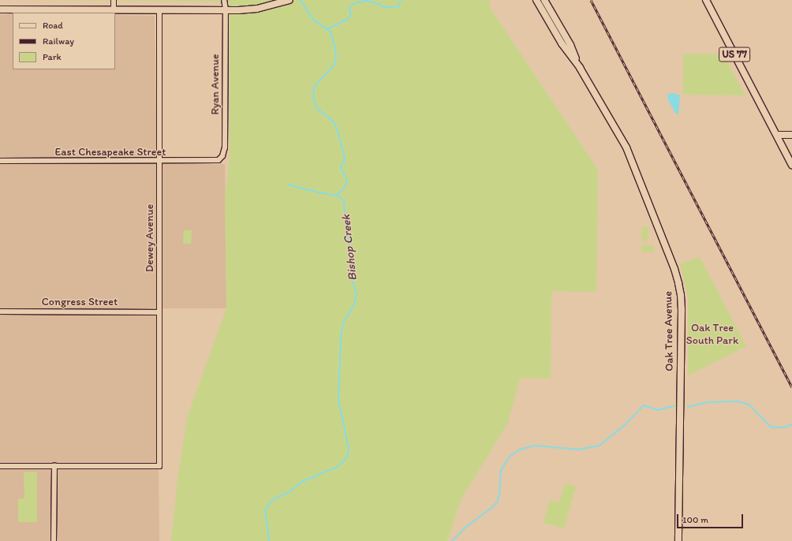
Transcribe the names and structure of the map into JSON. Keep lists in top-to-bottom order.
{
  "streets": {
    "street": [
      "US 77",
      "Ryan Avenue",
      "East Chesapeake Street",
      "Dewey Avenue",
      "Congress Street",
      "Oak Tree Avenue"
    ]
  },
  "crossings": [
    ["Ryan Avenue", "East Chesapeake Street"],
    ["East Chesapeake Street", "Dewey Avenue"],
    ["Dewey Avenue", "Congress Street"]
  ],
  "water": ["Bishop Creek"],
  "parks": ["Oak Tree South Park"],
  "legend": ["Road", "Railway", "Park"],
  "scale_bar": "100 m"
}
